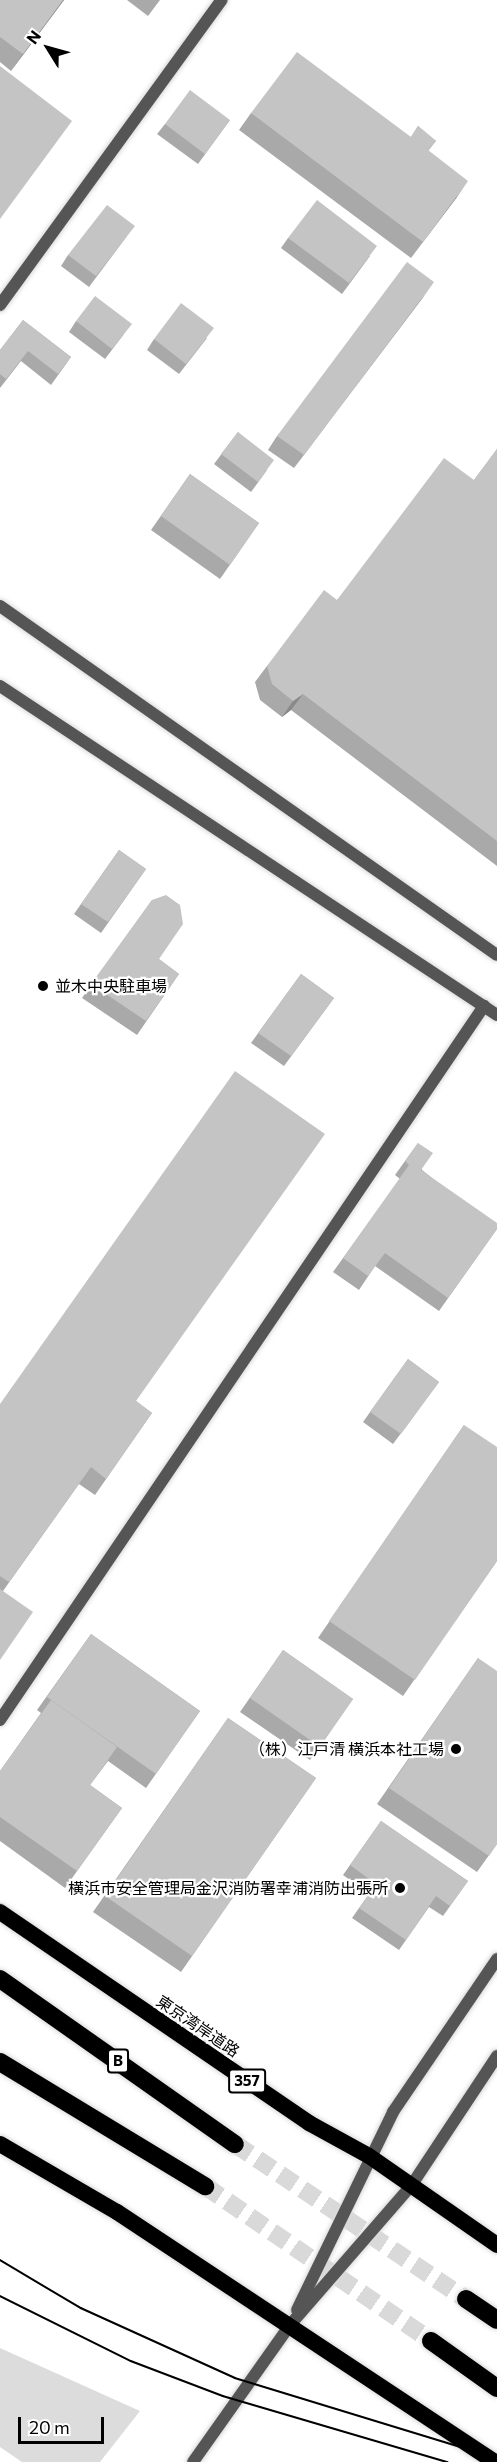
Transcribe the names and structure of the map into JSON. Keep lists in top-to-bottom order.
{
  "streets": {
    "highway": ["東京湾岸道路", "B", "357"]
  },
  "places": ["並木中央駐車場", "（株）江戸清 横浜本社工場", "横浜市安全管理局金沢消防署幸浦消防出張所"],
  "scale_bar": "20 m",
  "north": "top left"
}
